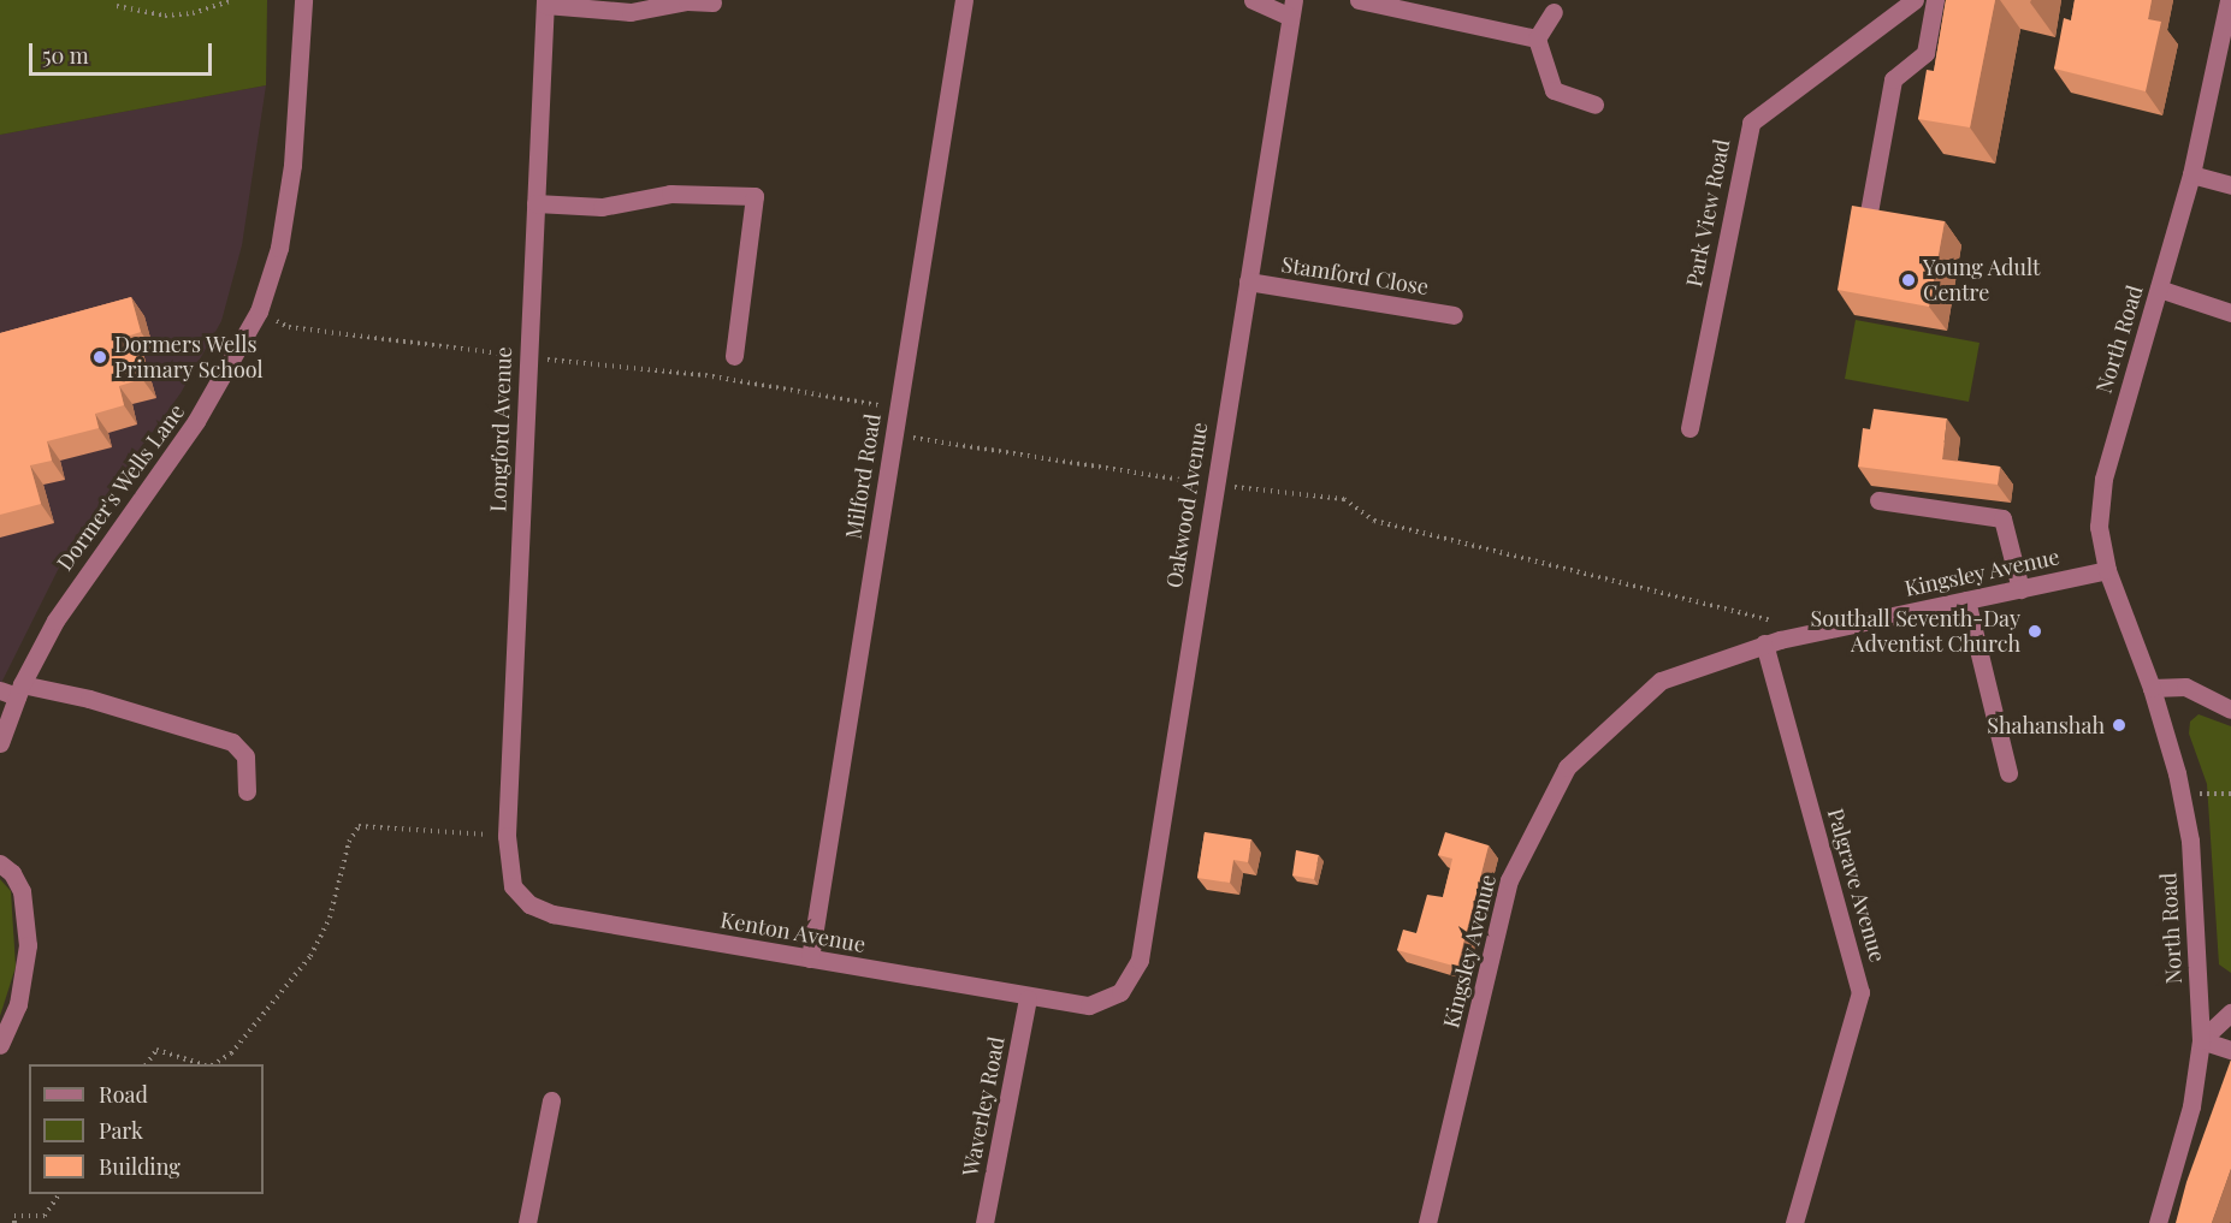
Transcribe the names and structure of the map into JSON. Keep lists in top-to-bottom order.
{
  "streets": {
    "street": [
      "Park View Road",
      "Stamford Close",
      "North Road",
      "Longford Avenue",
      "Milford Road",
      "Dormer's Wells Lane",
      "Oakwood Avenue",
      "Kingsley Avenue",
      "Palgrave Avenue",
      "Kenton Avenue",
      "Waverley Road"
    ]
  },
  "crossings": [
    ["Stamford Close", "Oakwood Avenue"],
    ["North Road", "Kingsley Avenue"],
    ["Longford Avenue", "Kenton Avenue"],
    ["Milford Road", "Kenton Avenue"],
    ["Oakwood Avenue", "Kenton Avenue"],
    ["Kingsley Avenue", "Palgrave Avenue"],
    ["Kenton Avenue", "Waverley Road"]
  ],
  "places": [
    "Young Adult Centre",
    "Dormers Wells Primary School",
    "Southall Seventh-Day Adventist Church",
    "Shahanshah"
  ],
  "legend": ["Road", "Park", "Building"],
  "scale_bar": "50 m"
}
